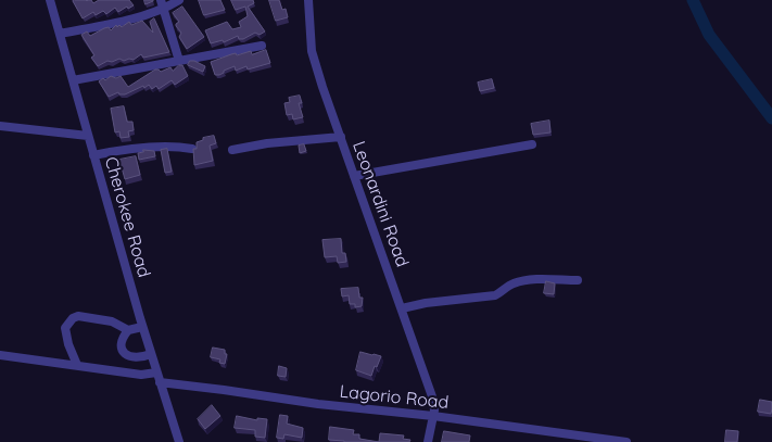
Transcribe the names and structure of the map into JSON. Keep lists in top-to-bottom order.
{
  "streets": {
    "street": ["Leonardini Road", "Cherokee Road", "Lagorio Road"]
  },
  "crossings": [
    ["Leonardini Road", "Lagorio Road"],
    ["Cherokee Road", "Lagorio Road"]
  ]
}
